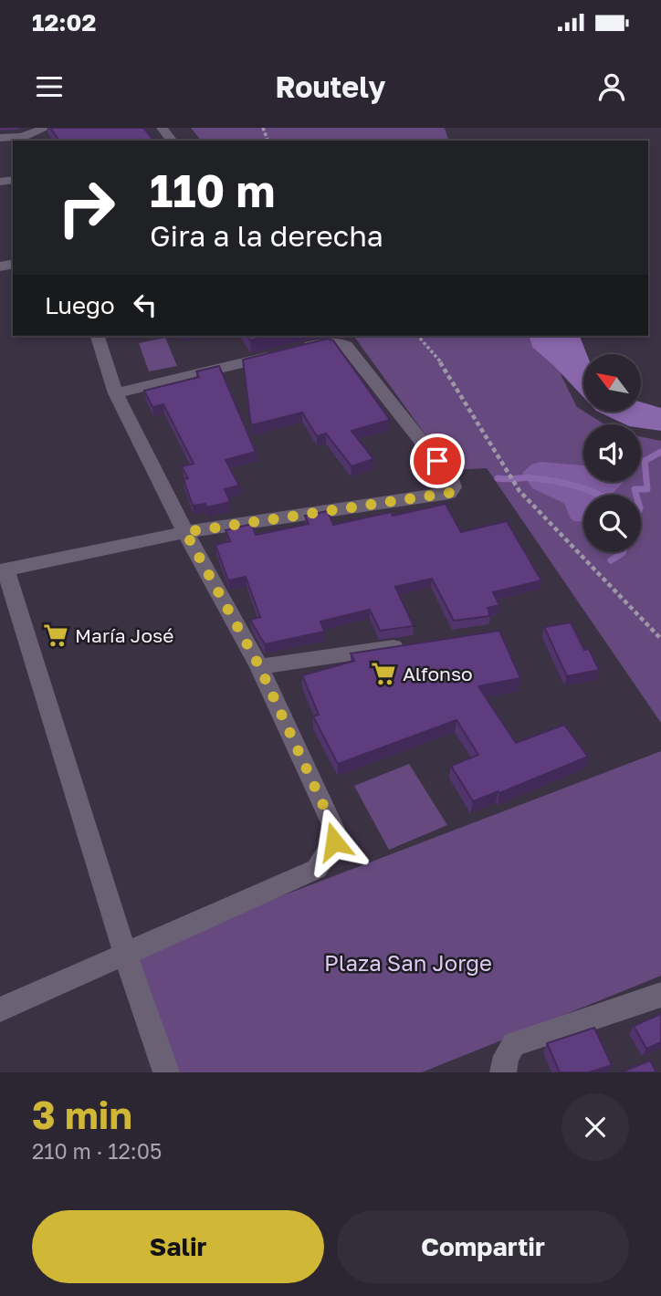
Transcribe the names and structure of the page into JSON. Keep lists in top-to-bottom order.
{
  "parks": ["Plaza San Jorge"],
  "places": {
    "supermarket": ["María José", "Alfonso"]
  },
  "north": "top left",
  "page": {
    "status": "12:02",
    "header": "Routely",
    "turn": ["110 m", "Gira a la derecha"],
    "then": "Luego",
    "heading": ["3 min", "210 m · 12:05"],
    "buttons": ["Salir", "Compartir"]
  }
}
